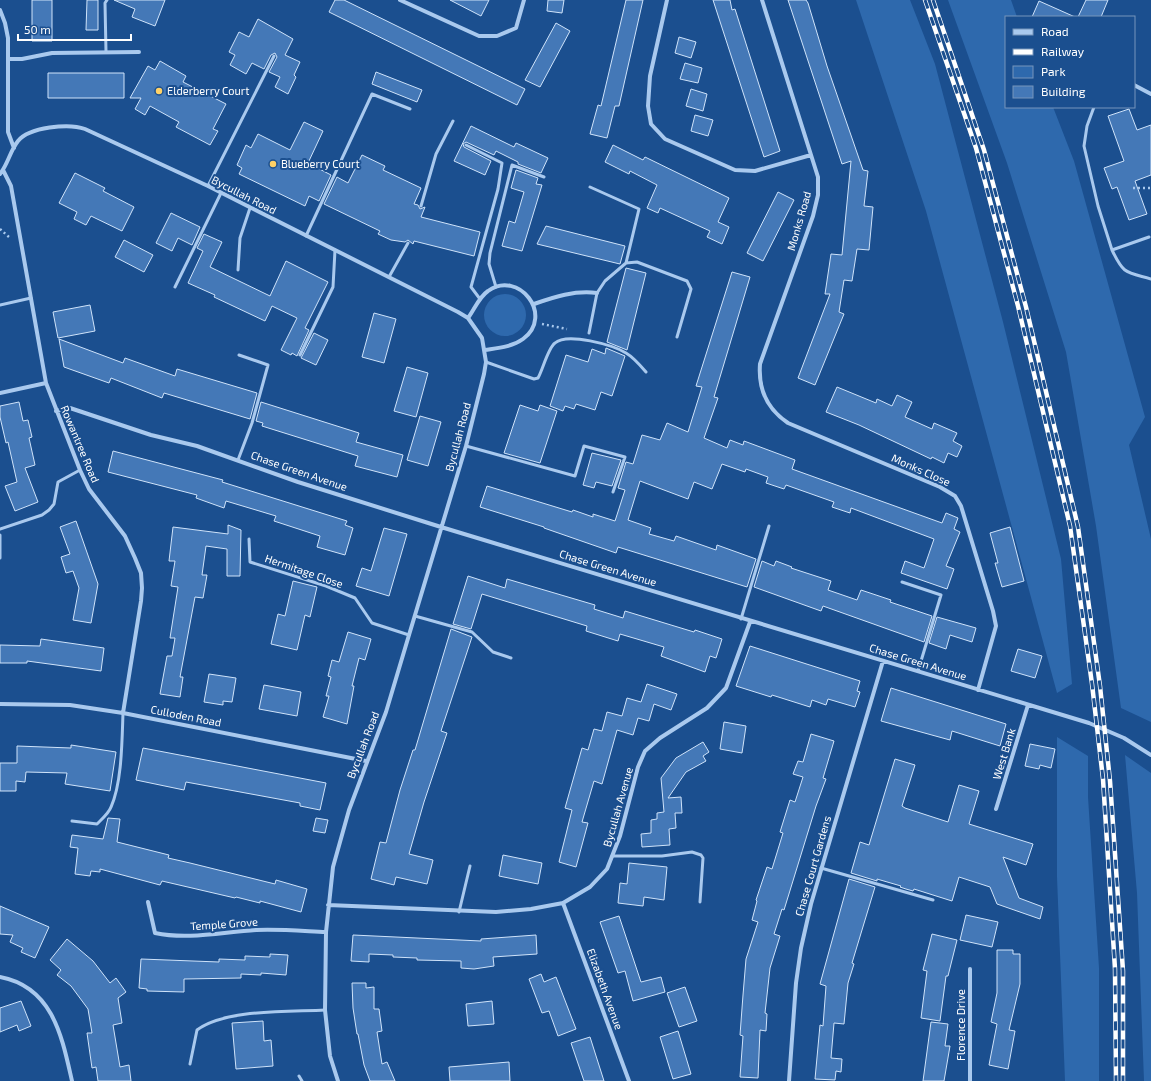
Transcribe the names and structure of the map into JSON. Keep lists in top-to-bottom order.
{
  "streets": {
    "street": [
      "Bycullah Road",
      "Monks Road",
      "Rowantree Road",
      "Monks Close",
      "Chase Green Avenue",
      "Culloden Road",
      "West Bank",
      "Bycullah Avenue",
      "Chase Court Gardens",
      "Temple Grove",
      "Elizabeth Avenue",
      "Florence Drive"
    ],
    "lane": ["Hermitage Close"]
  },
  "crossings": [
    ["Bycullah Road", "Rowantree Road"],
    ["Bycullah Road", "Chase Green Avenue"],
    ["Bycullah Road", "Hermitage Close"],
    ["Bycullah Road", "Culloden Road"],
    ["Bycullah Road", "Bycullah Avenue"],
    ["Bycullah Road", "Temple Grove"],
    ["Monks Road", "Monks Close"],
    ["Rowantree Road", "Chase Green Avenue"],
    ["Rowantree Road", "Culloden Road"],
    ["Monks Close", "Chase Green Avenue"],
    ["Chase Green Avenue", "West Bank"],
    ["Chase Green Avenue", "Bycullah Avenue"],
    ["Chase Green Avenue", "Chase Court Gardens"],
    ["Bycullah Avenue", "Elizabeth Avenue"]
  ],
  "places": ["Elderberry Court", "Blueberry Court"],
  "legend": [
    "Road",
    "Railway",
    "Park",
    "Building"
  ],
  "scale_bar": "50 m"
}
